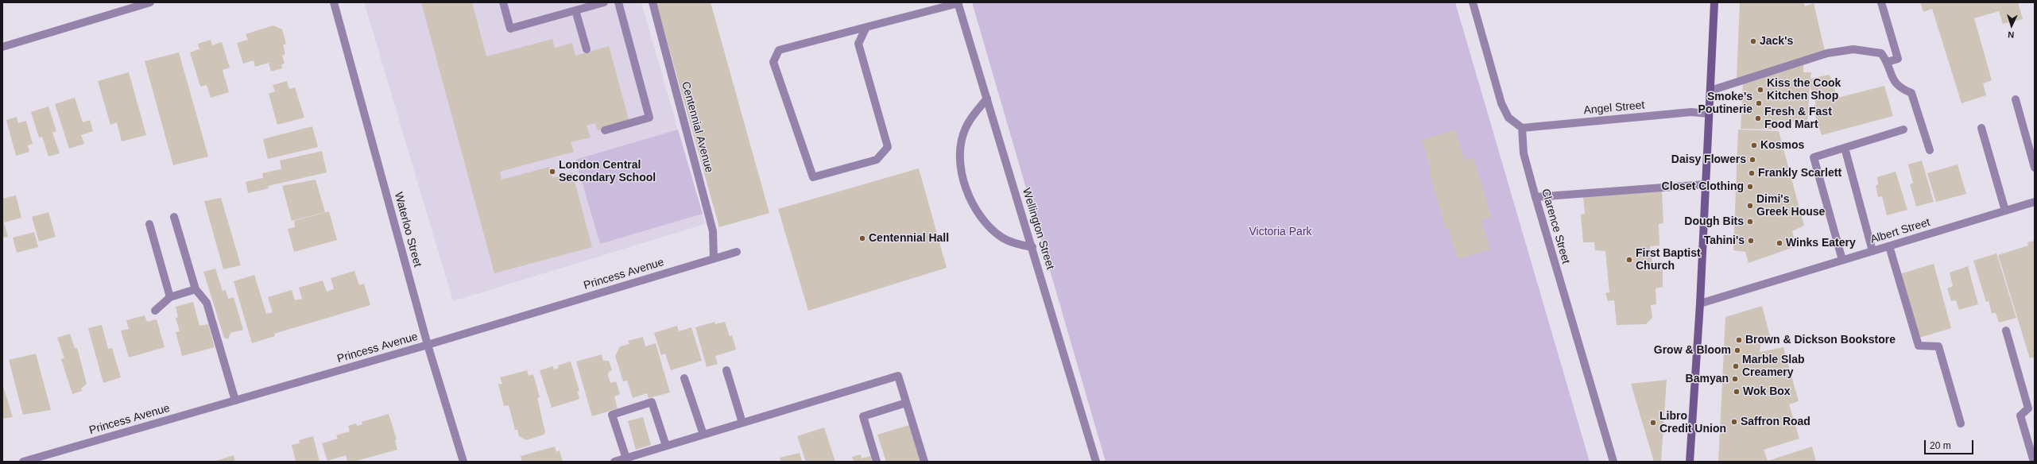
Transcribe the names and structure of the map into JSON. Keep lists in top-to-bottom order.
{
  "streets": {
    "street": [
      "Angel Street",
      "Centennial Avenue",
      "Clarence Street",
      "Wellington Street",
      "Waterloo Street",
      "Albert Street",
      "Princess Avenue"
    ]
  },
  "crossings": [
    ["Angel Street", "Clarence Street"],
    ["Centennial Avenue", "Princess Avenue"],
    ["Waterloo Street", "Princess Avenue"]
  ],
  "parks": ["Victoria Park"],
  "places": [
    "Jack's",
    "Kiss the Cook Kitchen Shop",
    "Smoke's Poutinerie",
    "Fresh & Fast Food Mart",
    "Kosmos",
    "Daisy Flowers",
    "London Central Secondary School",
    "Frankly Scarlett",
    "Closet Clothing",
    "Dimi's Greek House",
    "Dough Bits",
    "Centennial Hall",
    "Tahini's",
    "Winks Eatery",
    "First Baptist Church",
    "Brown & Dickson Bookstore",
    "Grow & Bloom",
    "Marble Slab Creamery",
    "Bamyan",
    "Wok Box",
    "Saffron Road",
    "Libro Credit Union"
  ],
  "scale_bar": "20 m",
  "north": "bottom"
}
